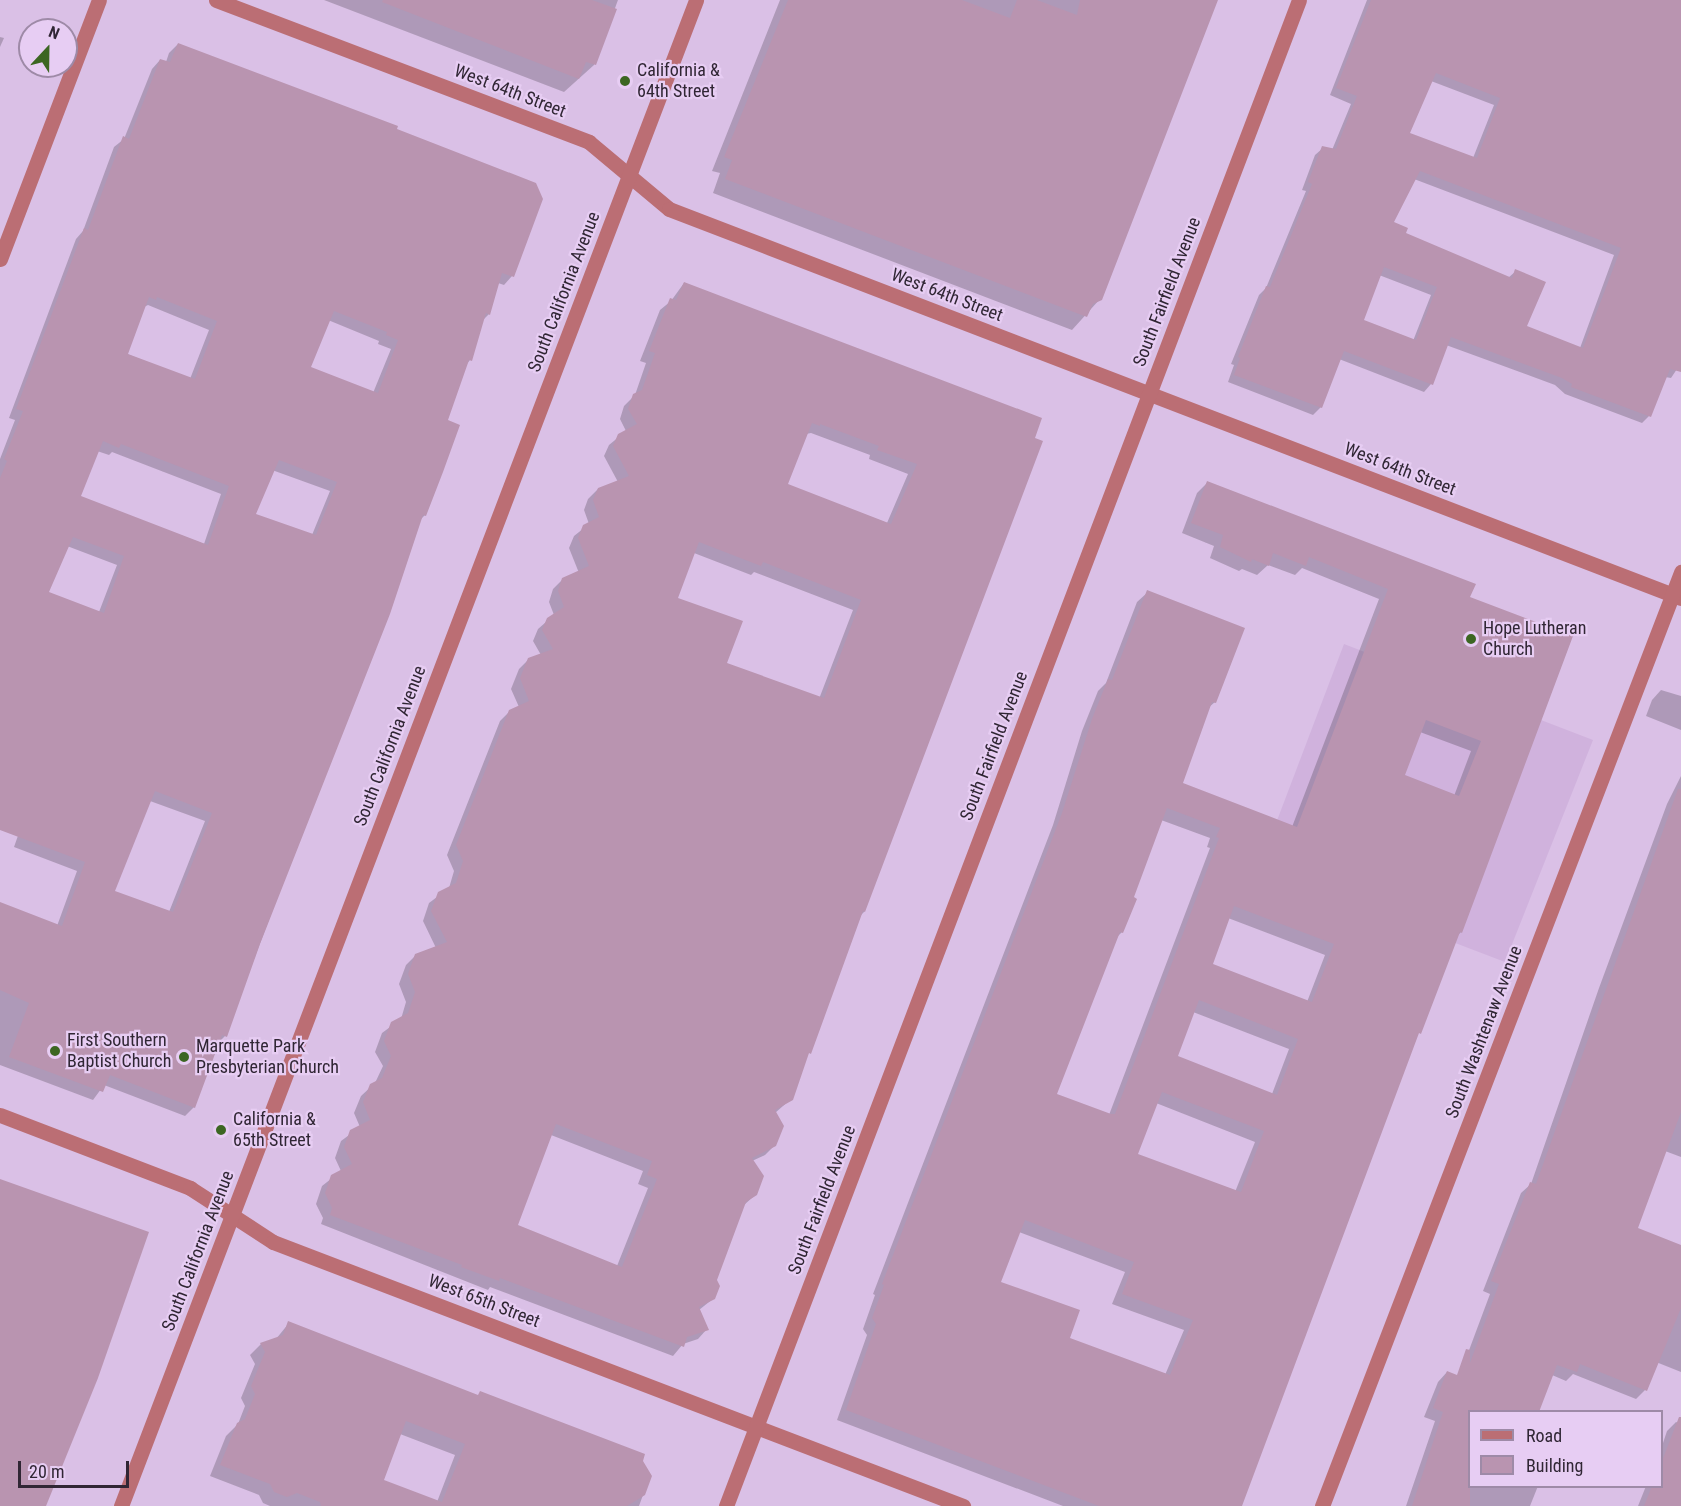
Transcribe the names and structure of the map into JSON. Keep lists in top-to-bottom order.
{
  "streets": {
    "street": [
      "West 64th Street",
      "South California Avenue",
      "South Fairfield Avenue",
      "South Washtenaw Avenue",
      "West 65th Street"
    ]
  },
  "crossings": [
    ["West 64th Street", "South California Avenue"],
    ["West 64th Street", "South Fairfield Avenue"],
    ["West 64th Street", "South Washtenaw Avenue"],
    ["South California Avenue", "West 65th Street"],
    ["South Fairfield Avenue", "West 65th Street"]
  ],
  "places": [
    "California & 64th Street",
    "Hope Lutheran Church",
    "First Southern Baptist Church",
    "Marquette Park Presbyterian Church",
    "California & 65th Street"
  ],
  "legend": ["Road", "Building"],
  "scale_bar": "20 m",
  "north": "top"
}
